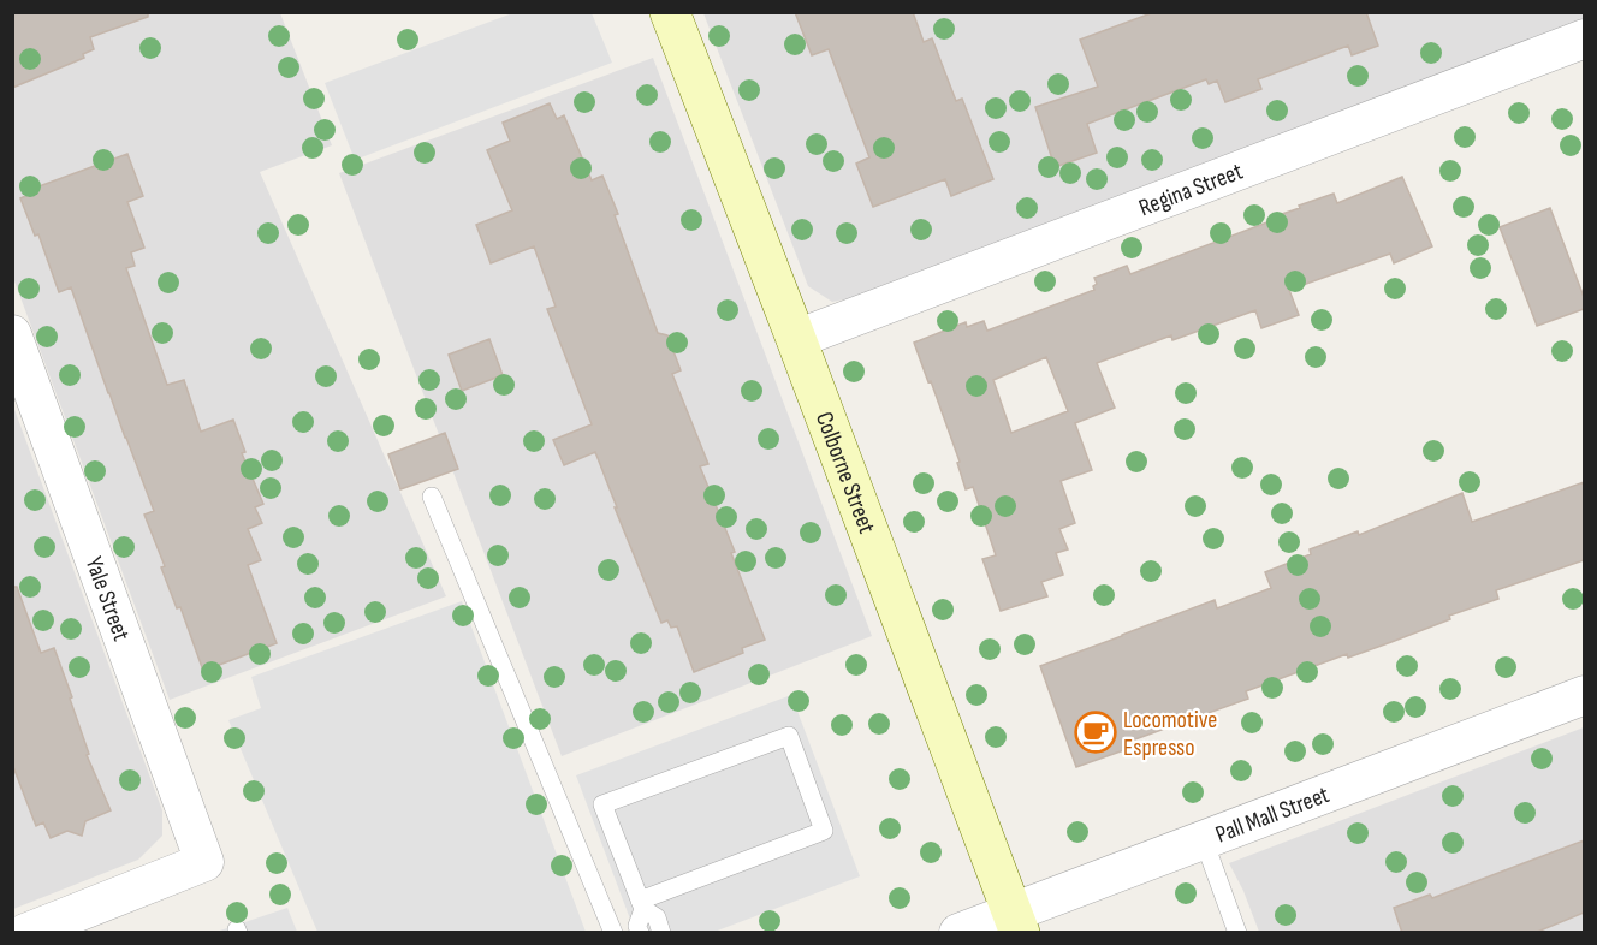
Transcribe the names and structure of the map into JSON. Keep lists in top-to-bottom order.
{
  "streets": {
    "street": [
      "Regina Street",
      "Colborne Street",
      "Yale Street",
      "Pall Mall Street"
    ]
  },
  "crossings": [
    ["Regina Street", "Colborne Street"],
    ["Colborne Street", "Pall Mall Street"]
  ],
  "places": {
    "cafe": ["Locomotive Espresso"]
  }
}
